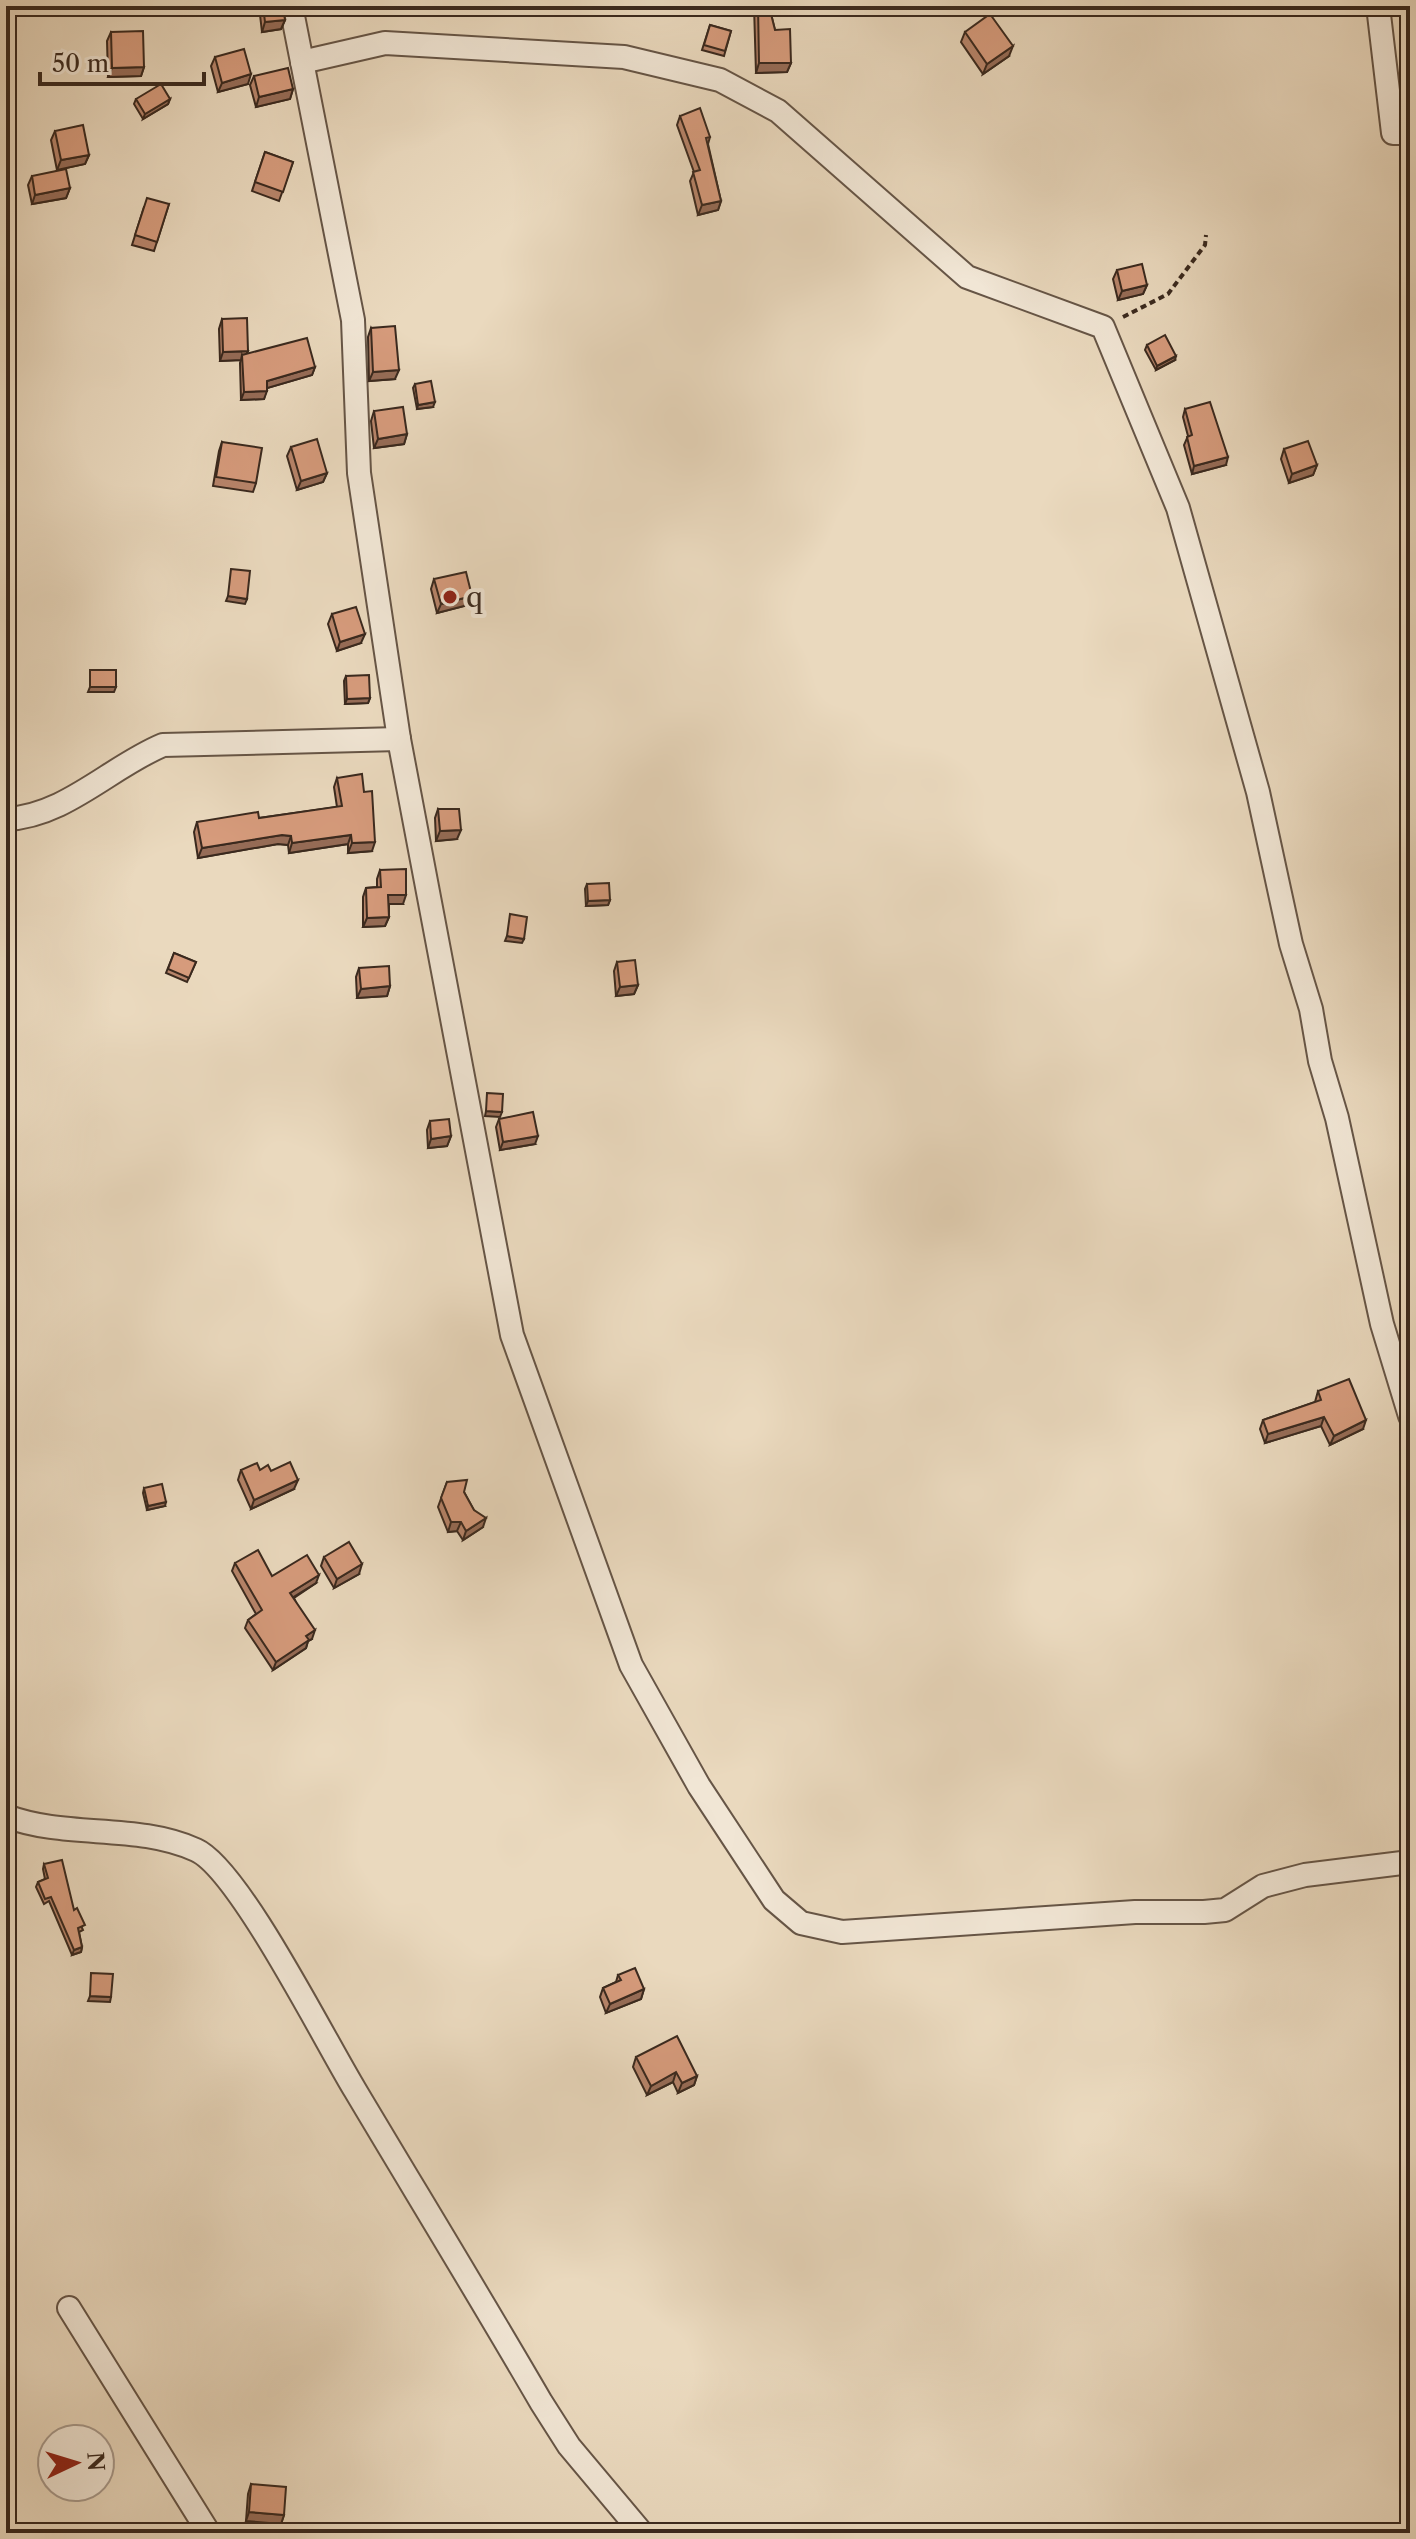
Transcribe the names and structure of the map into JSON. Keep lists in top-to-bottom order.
{
  "places": ["q"],
  "scale_bar": "50 m",
  "north": "right"
}
